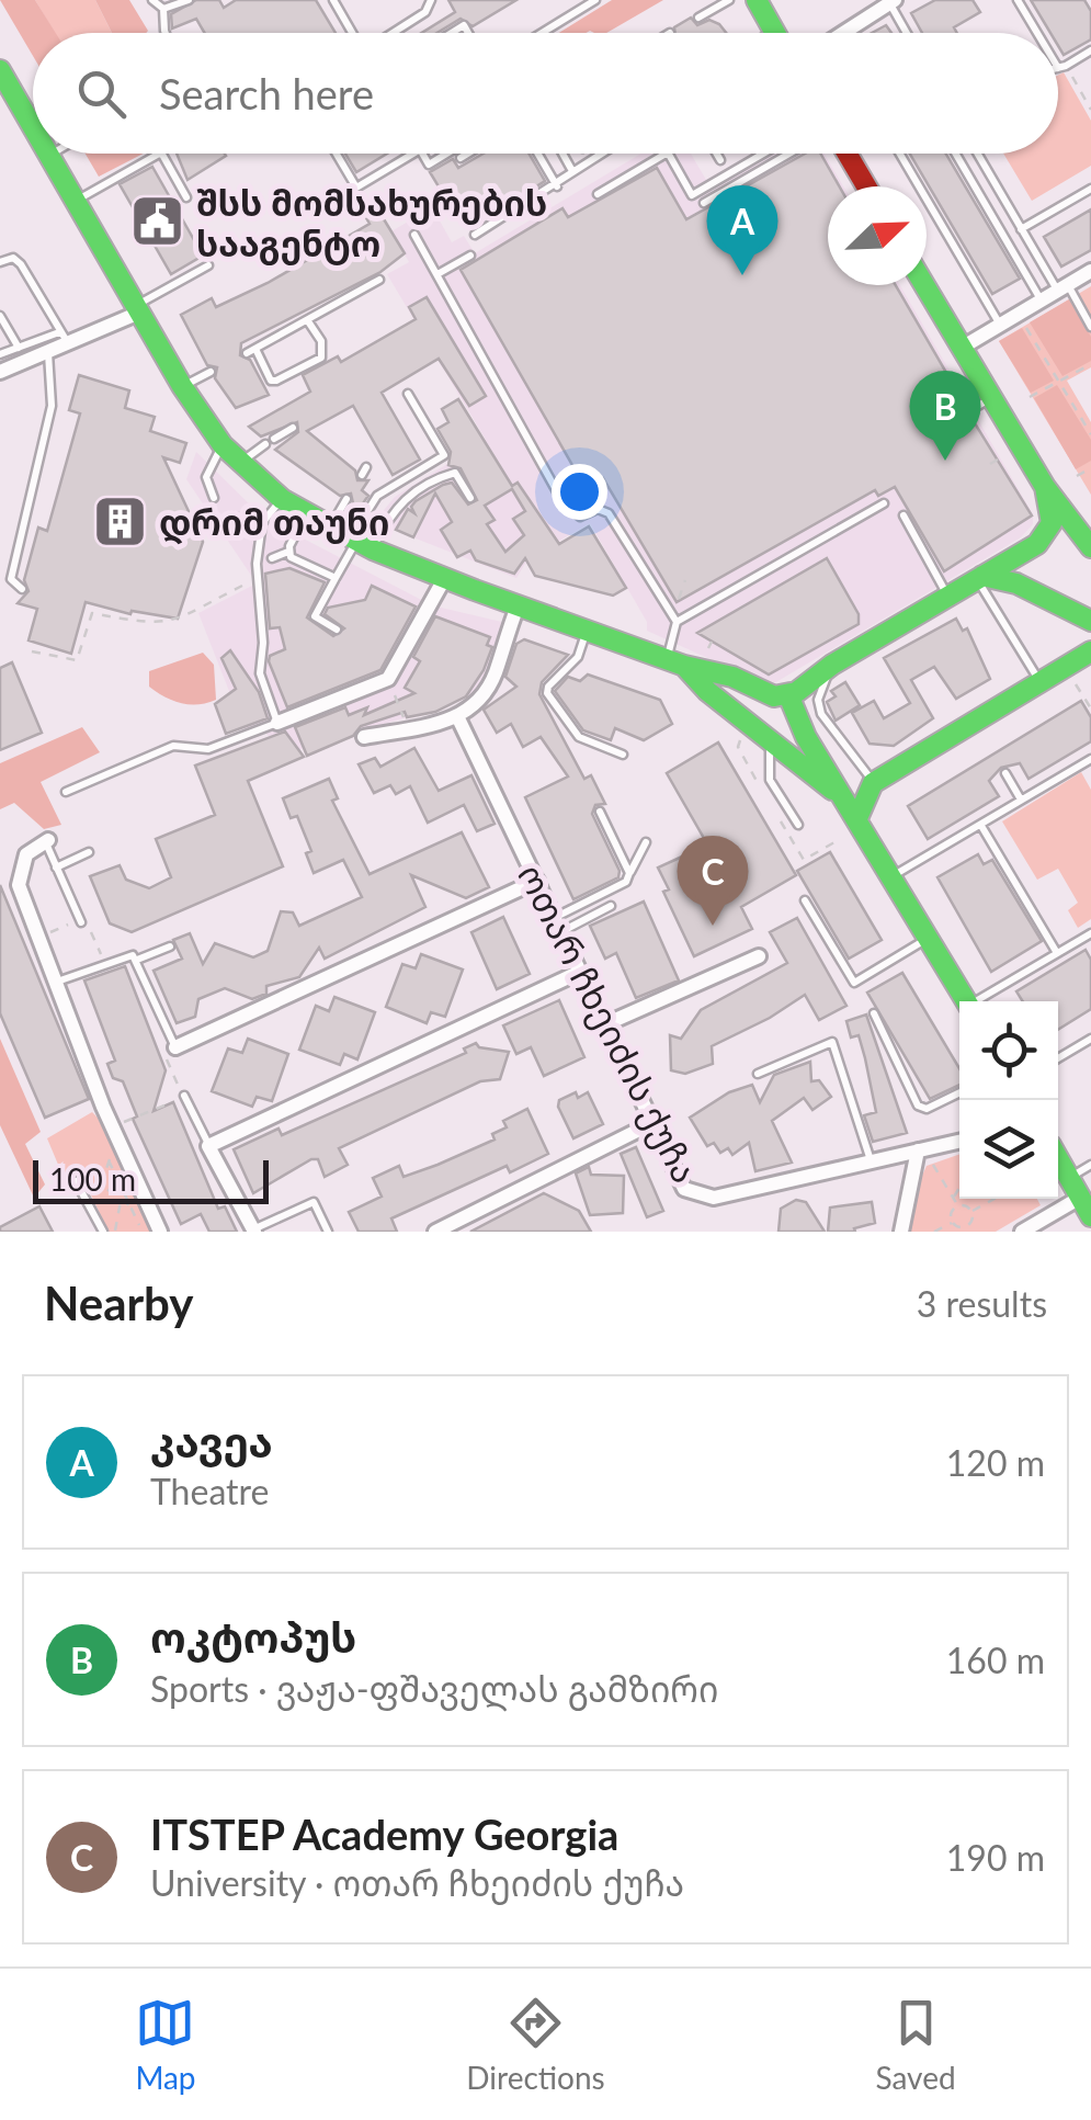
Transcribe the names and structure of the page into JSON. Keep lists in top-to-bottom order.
{
  "streets": {
    "street": ["ოთარ ჩხეიძის ქუჩა"]
  },
  "places": {
    "public building": ["შსს მომსახურების სააგენტო"],
    "building": ["დრიმ თაუნი"]
  },
  "scale_bar": "100 m",
  "north": "top right",
  "page": {
    "search": "Search here",
    "pins": ["A", "B", "C"],
    "scale": "100 m",
    "heading": ["Nearby", "3 results"],
    "list": [
      {
        "mark": "A",
        "name": "კავეა",
        "note": "Theatre",
        "value": "120 m"
      },
      {
        "mark": "B",
        "name": "ოკტოპუს",
        "note": "Sports · ვაჟა-ფშაველას გამზირი",
        "value": "160 m"
      },
      {
        "mark": "C",
        "name": "ITSTEP Academy Georgia",
        "note": "University · ოთარ ჩხეიძის ქუჩა",
        "value": "190 m"
      }
    ],
    "nav": ["Map", "Directions", "Saved"]
  }
}
